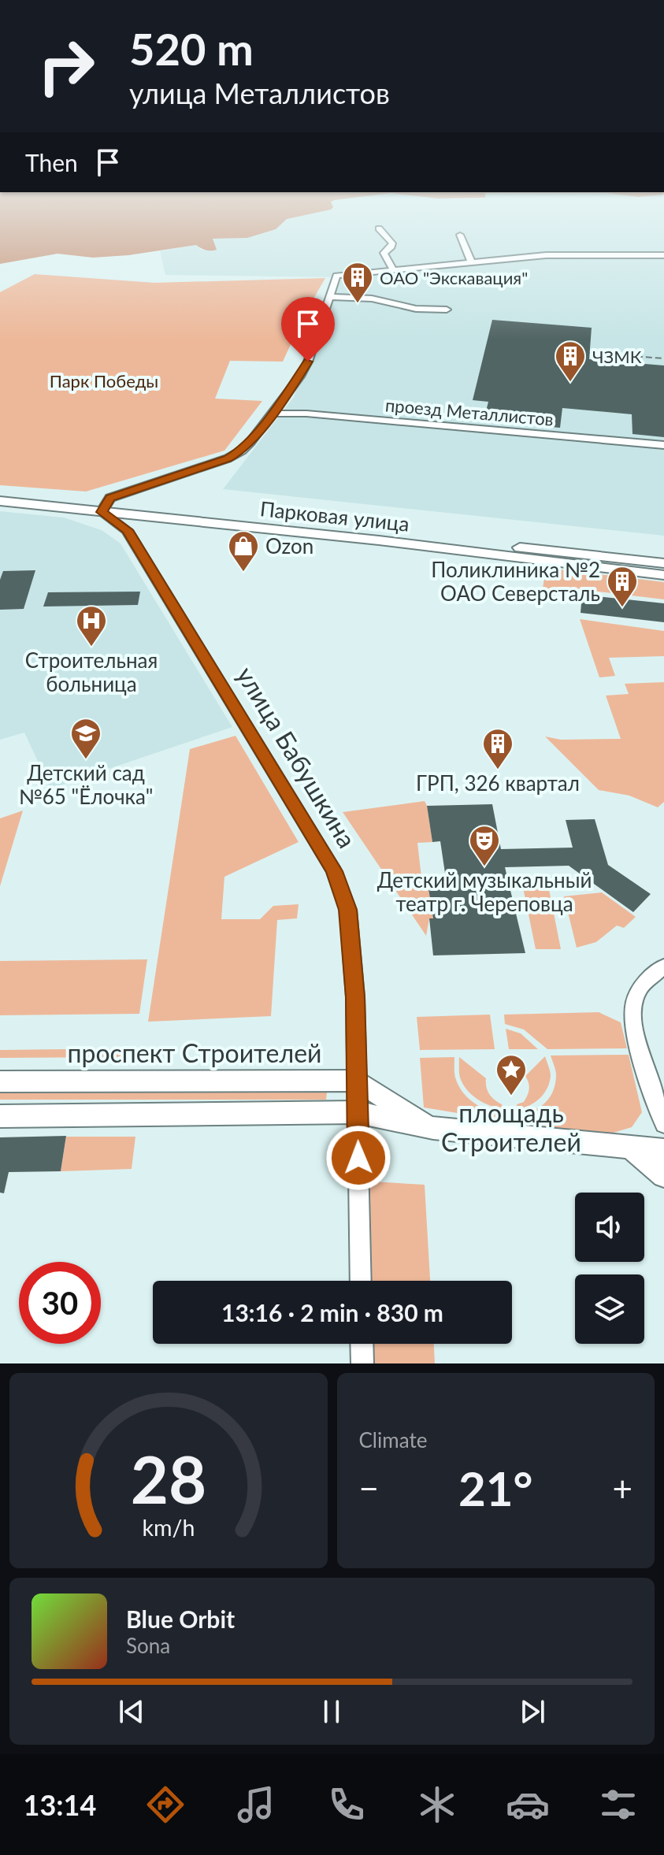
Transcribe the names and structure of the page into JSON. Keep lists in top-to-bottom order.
{
  "streets": {
    "main road": ["Парковая улица", "проспект Строителей"],
    "street": ["проезд Металлистов", "улица Бабушкина"]
  },
  "crossings": [
    ["Парковая улица", "улица Бабушкина"],
    ["улица Бабушкина", "проспект Строителей"]
  ],
  "parks": ["Парк Победы"],
  "places": {
    "building": [
      "ОАО \"Экскавация\"",
      "ЧЗМК",
      "Поликлиника №2 ОАО Северсталь",
      "ГРП, 326 квартал"
    ],
    "shop": ["Ozon"],
    "hospital": ["Строительная больница"],
    "school or university": ["Детский сад №65 \"Ёлочка\""],
    "theatre": ["Детский музыкальный театр г. Череповца"],
    "place": ["площадь Строителей"]
  },
  "page": {
    "turn": ["520 m", "улица Металлистов"],
    "then": "Then",
    "limit": "30",
    "trip": "13:16 · 2 min · 830 m",
    "tile": "Climate",
    "heat": ["−", "21°", "+"],
    "song": ["Blue Orbit", "Sona"],
    "tabs": "13:14",
    "gauge": ["28", "km/h"]
  }
}
